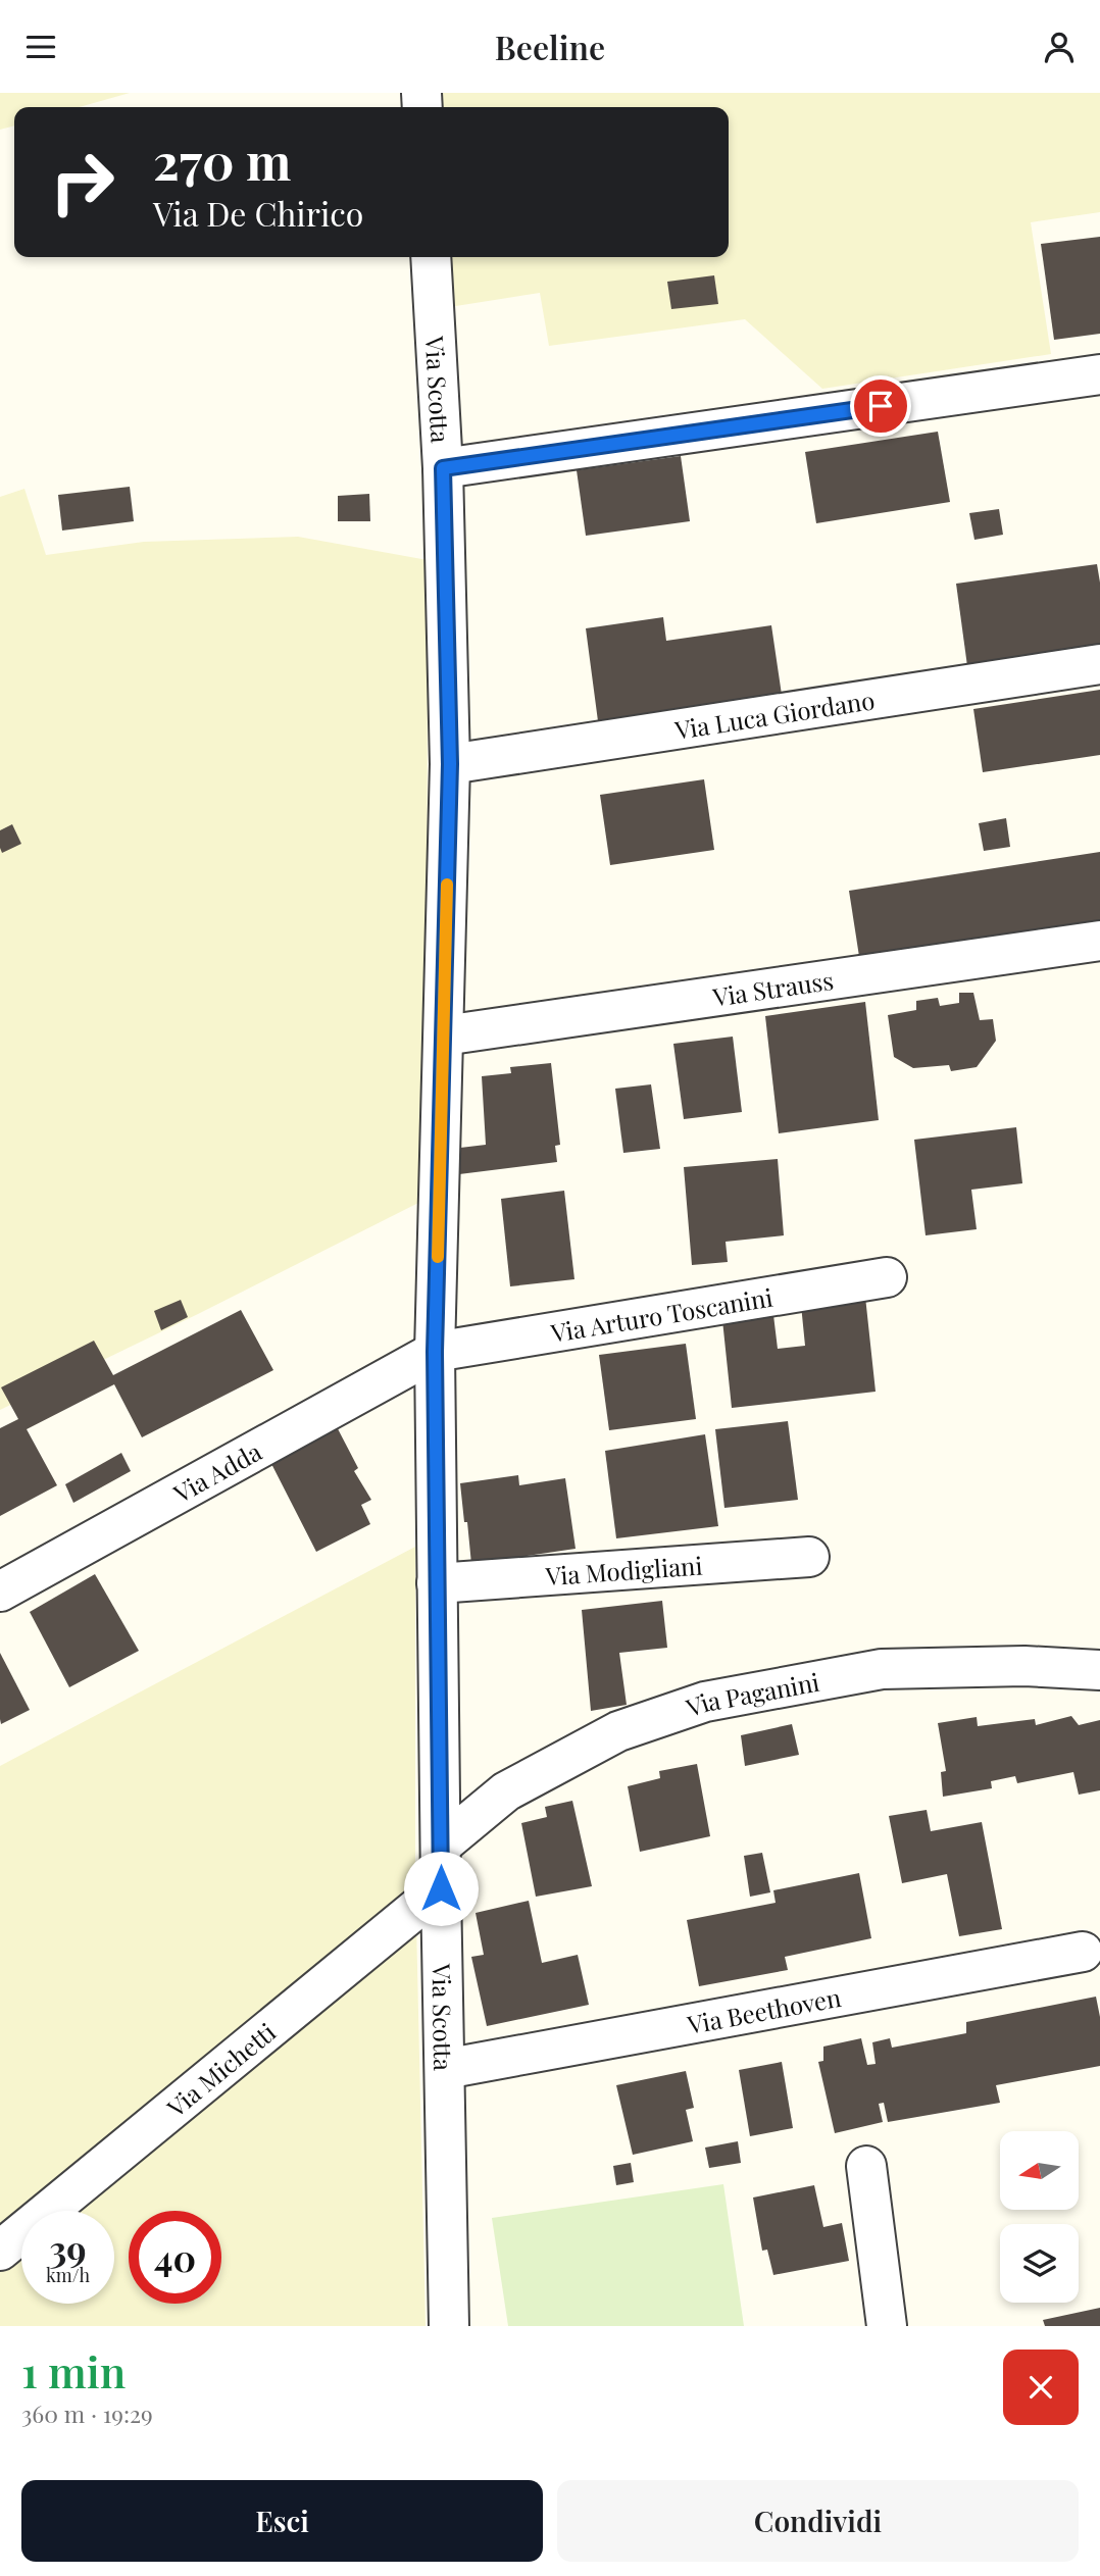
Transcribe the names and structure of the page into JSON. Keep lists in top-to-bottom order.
{
  "streets": {
    "street": [
      "Via Scotta",
      "Via Luca Giordano",
      "Via Strauss",
      "Via Arturo Toscanini",
      "Via Adda",
      "Via Modigliani",
      "Via Paganini",
      "Via Beethoven",
      "Via Michetti"
    ]
  },
  "crossings": [
    ["Via Scotta", "Via Luca Giordano"],
    ["Via Scotta", "Via Strauss"],
    ["Via Scotta", "Via Arturo Toscanini"],
    ["Via Scotta", "Via Adda"],
    ["Via Scotta", "Via Modigliani"],
    ["Via Scotta", "Via Paganini"],
    ["Via Scotta", "Via Beethoven"],
    ["Via Scotta", "Via Michetti"],
    ["Via Arturo Toscanini", "Via Adda"]
  ],
  "north": "left",
  "page": {
    "header": "Beeline",
    "turn": ["270 m", "Via De Chirico"],
    "speed": "39 km/h",
    "limit": "40",
    "heading": ["1 min", "360 m · 19:29"],
    "buttons": ["Esci", "Condividi"]
  }
}
